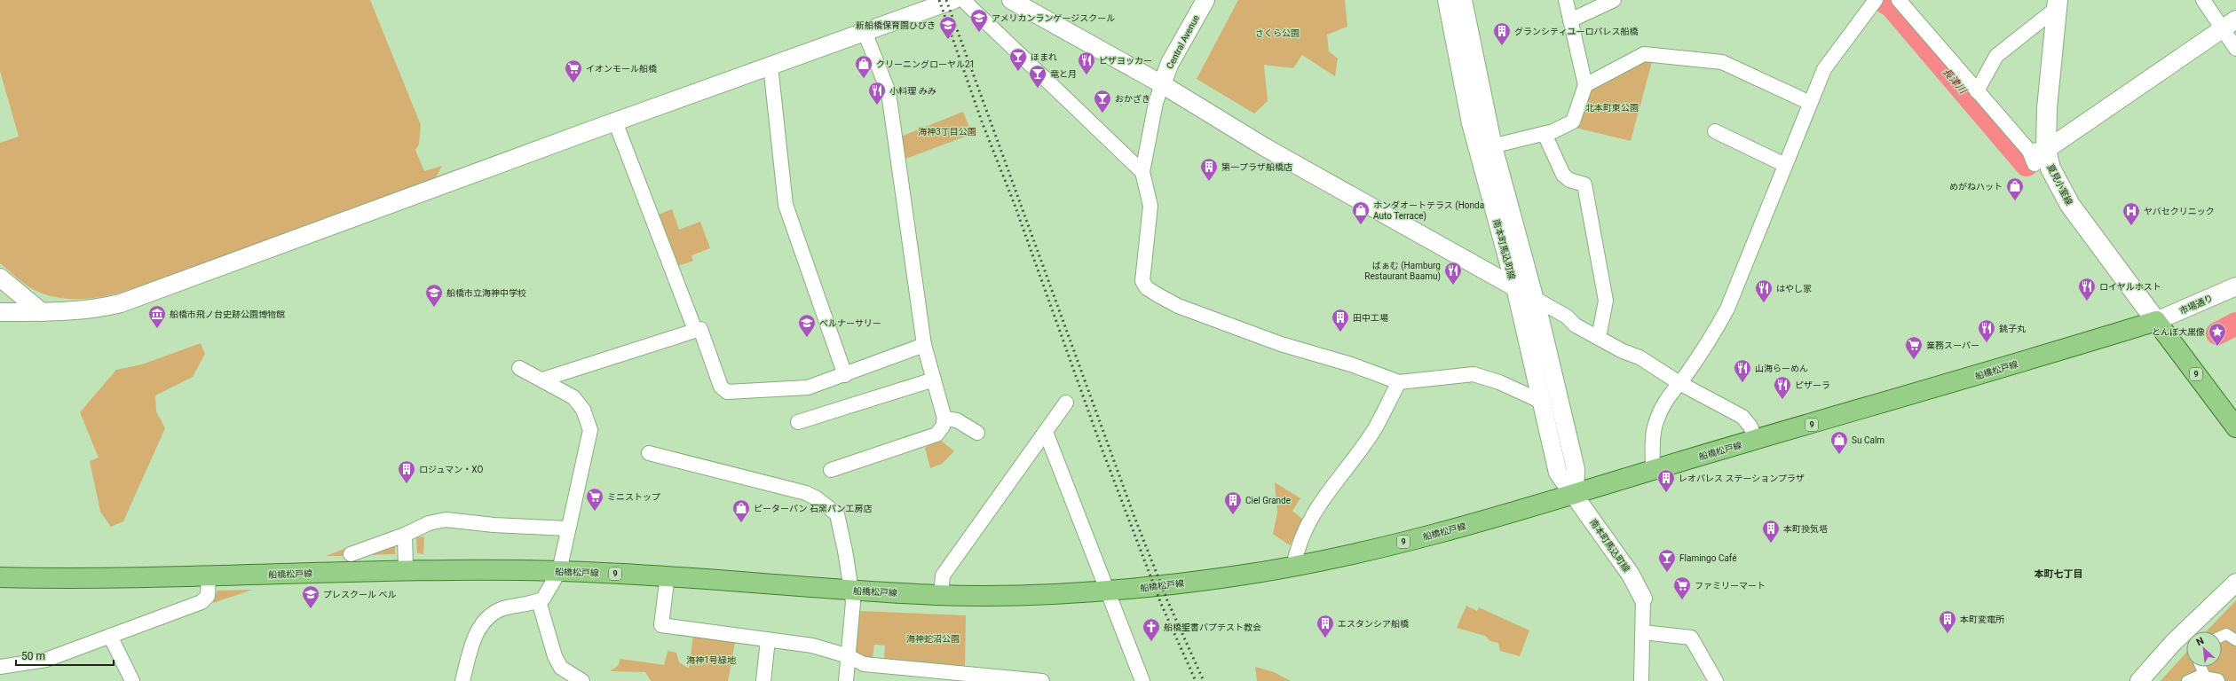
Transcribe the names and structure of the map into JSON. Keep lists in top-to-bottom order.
{
  "streets": {
    "main road": ["夏見小室線", "船橋松戸線", "9"],
    "street": ["Central Avenue", "南本町馬込町線", "市場通り"]
  },
  "crossings": [
    ["夏見小室線", "市場通り"],
    ["夏見小室線", "船橋松戸線"],
    ["夏見小室線", "9"],
    ["南本町馬込町線", "船橋松戸線"],
    ["市場通り", "船橋松戸線"],
    ["市場通り", "9"],
    ["船橋松戸線", "9"]
  ],
  "districts": ["本町七丁目"],
  "water": ["長津川"],
  "parks": [
    "さくら公園",
    "北本町東公園",
    "海神3丁目公園",
    "海神蛇沼公園",
    "海神1号緑地"
  ],
  "places": {
    "school or university": [
      "アメリカンランゲージスクール",
      "新船橋保育園ひびき",
      "船橋市立海神中学校",
      "ベルナーサリー",
      "プレスクール ベル"
    ],
    "building": [
      "グランシティユーロパレス船橋",
      "第一プラザ船橋店",
      "田中工場",
      "ロジュマン・XO",
      "レオパレス ステーションプラザ",
      "Ciel Grande",
      "本町換気塔",
      "本町変電所",
      "エスタンシア船橋"
    ],
    "bar": [
      "ほまれ",
      "竜と月",
      "おかざき",
      "Flamingo Café"
    ],
    "restaurant": [
      "ピザヨッカー",
      "小料理 みみ",
      "ばぁむ (Hamburg Restaurant Baamu)",
      "ロイヤルホスト",
      "はやし家",
      "銚子丸",
      "山海らーめん",
      "ピザーラ"
    ],
    "shop": [
      "クリーニングローヤル21",
      "めがねハット",
      "ホンダオートテラス (Honda Auto Terrace)",
      "Su Calm",
      "ピーターパン 石窯パン工房店"
    ],
    "supermarket": [
      "イオンモール船橋",
      "業務スーパー",
      "ミニストップ",
      "ファミリーマート"
    ],
    "hospital": ["ヤバセクリニック"],
    "museum": ["船橋市飛ノ台史跡公園博物館"],
    "place": ["とんぼ大黒像"],
    "church": ["船橋聖書バプテスト教会"]
  },
  "scale_bar": "50 m",
  "north": "top left"
}
